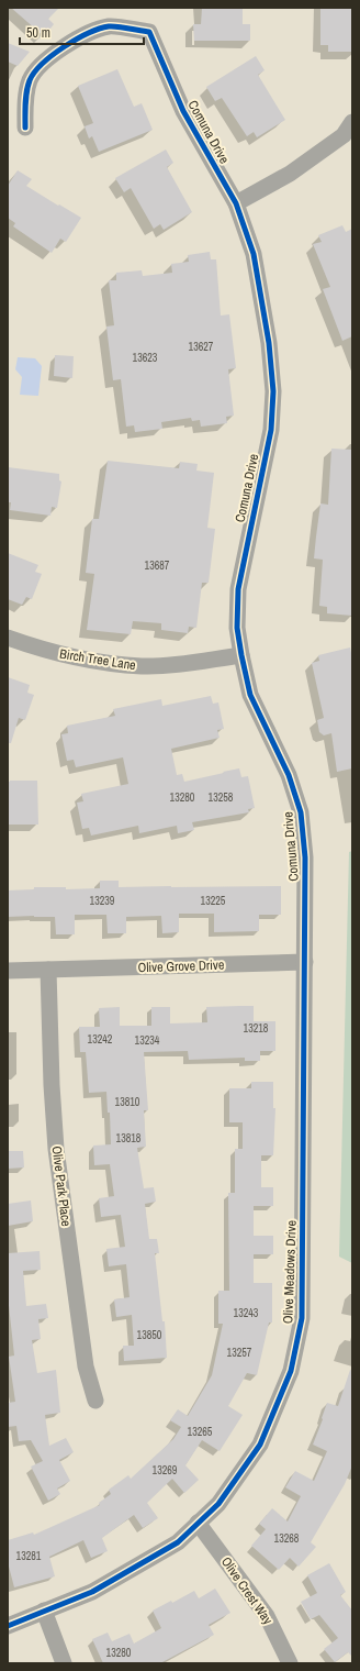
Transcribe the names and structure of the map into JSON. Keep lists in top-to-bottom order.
{
  "streets": {
    "street": [
      "Comuna Drive",
      "Birch Tree Lane",
      "Olive Grove Drive",
      "Olive Park Place",
      "Olive Meadows Drive",
      "Olive Crest Way"
    ]
  },
  "crossings": [
    ["Comuna Drive", "Birch Tree Lane"],
    ["Comuna Drive", "Olive Grove Drive"],
    ["Comuna Drive", "Olive Meadows Drive"],
    ["Olive Grove Drive", "Olive Park Place"],
    ["Olive Grove Drive", "Olive Meadows Drive"],
    ["Olive Meadows Drive", "Olive Crest Way"]
  ],
  "house_numbers": [
    "13627",
    "13623",
    "13687",
    "13280",
    "13258",
    "13239",
    "13225",
    "13218",
    "13242",
    "13234",
    "13810",
    "13818",
    "13243",
    "13850",
    "13257",
    "13265",
    "13269",
    "13268",
    "13281",
    "13280"
  ],
  "scale_bar": "50 m"
}
